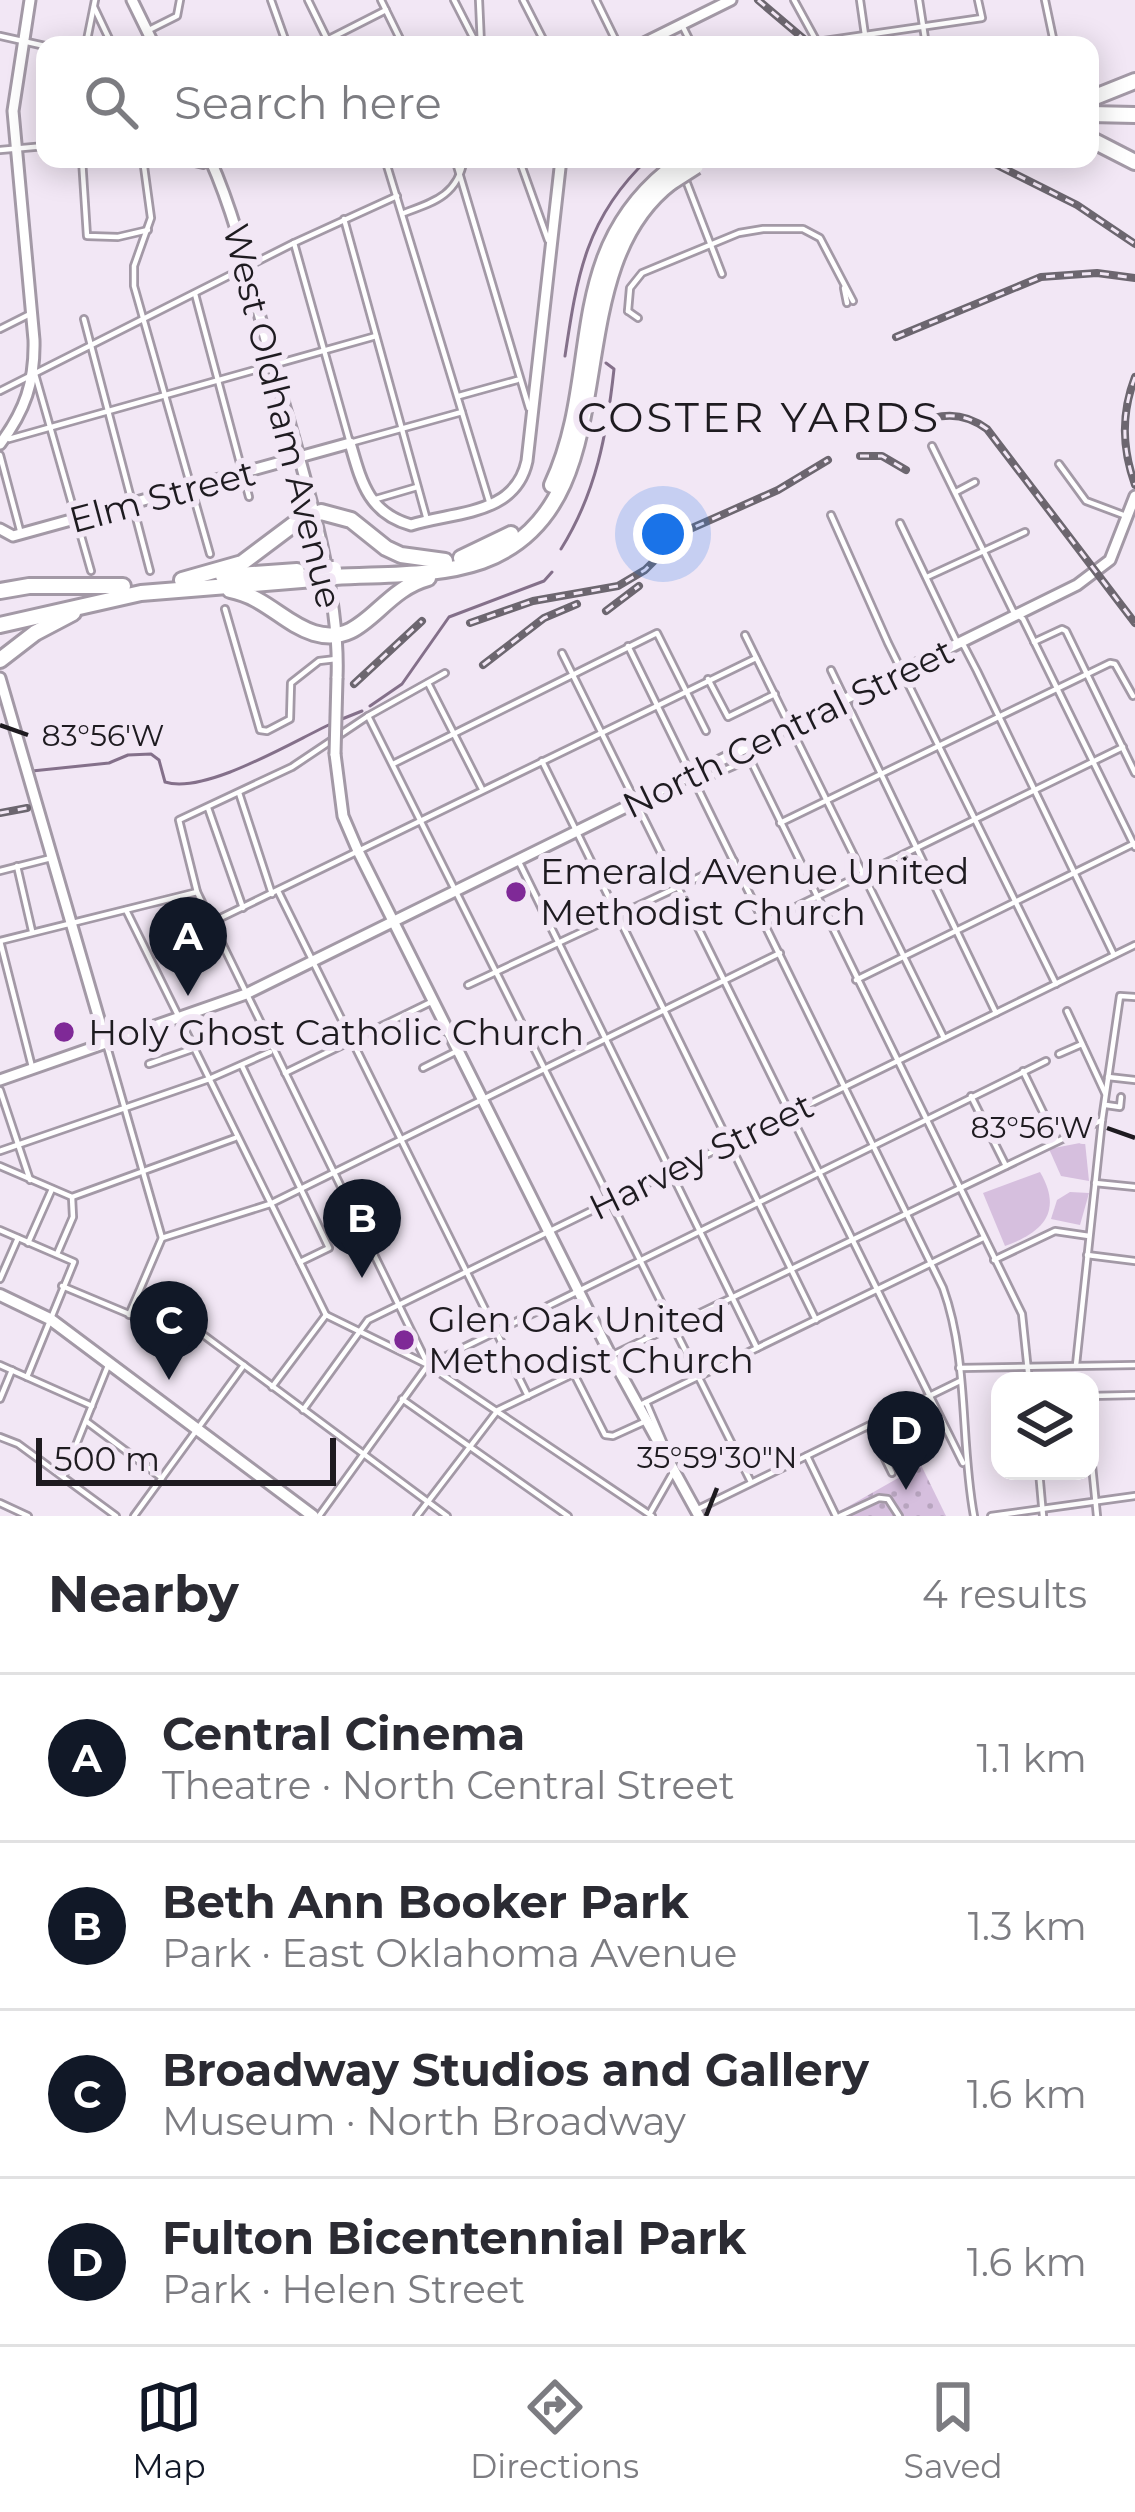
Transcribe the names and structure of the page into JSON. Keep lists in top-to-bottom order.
{
  "streets": {
    "main road": ["West Oldham Avenue", "Elm Street", "North Central Street"],
    "street": ["Harvey Street"]
  },
  "crossings": [
    ["West Oldham Avenue", "Elm Street"],
    ["West Oldham Avenue", "North Central Street"],
    ["West Oldham Avenue", "Harvey Street"]
  ],
  "districts": ["COSTER YARDS"],
  "places": ["Emerald Avenue United Methodist Church", "Holy Ghost Catholic Church", "Glen Oak United Methodist Church"],
  "scale_bar": "500 m",
  "page": {
    "search": "Search here",
    "pins": [
      "A",
      "B",
      "C",
      "D"
    ],
    "scale": "500 m",
    "heading": ["Nearby", "4 results"],
    "list": [
      {
        "mark": "A",
        "name": "Central Cinema",
        "note": "Theatre · North Central Street",
        "value": "1.1 km"
      },
      {
        "mark": "B",
        "name": "Beth Ann Booker Park",
        "note": "Park · East Oklahoma Avenue",
        "value": "1.3 km"
      },
      {
        "mark": "C",
        "name": "Broadway Studios and Gallery",
        "note": "Museum · North Broadway",
        "value": "1.6 km"
      },
      {
        "mark": "D",
        "name": "Fulton Bicentennial Park",
        "note": "Park · Helen Street",
        "value": "1.6 km"
      }
    ],
    "nav": ["Map", "Directions", "Saved"]
  },
  "coordinates": ["83°56'W", "35°59'30\"N"]
}
